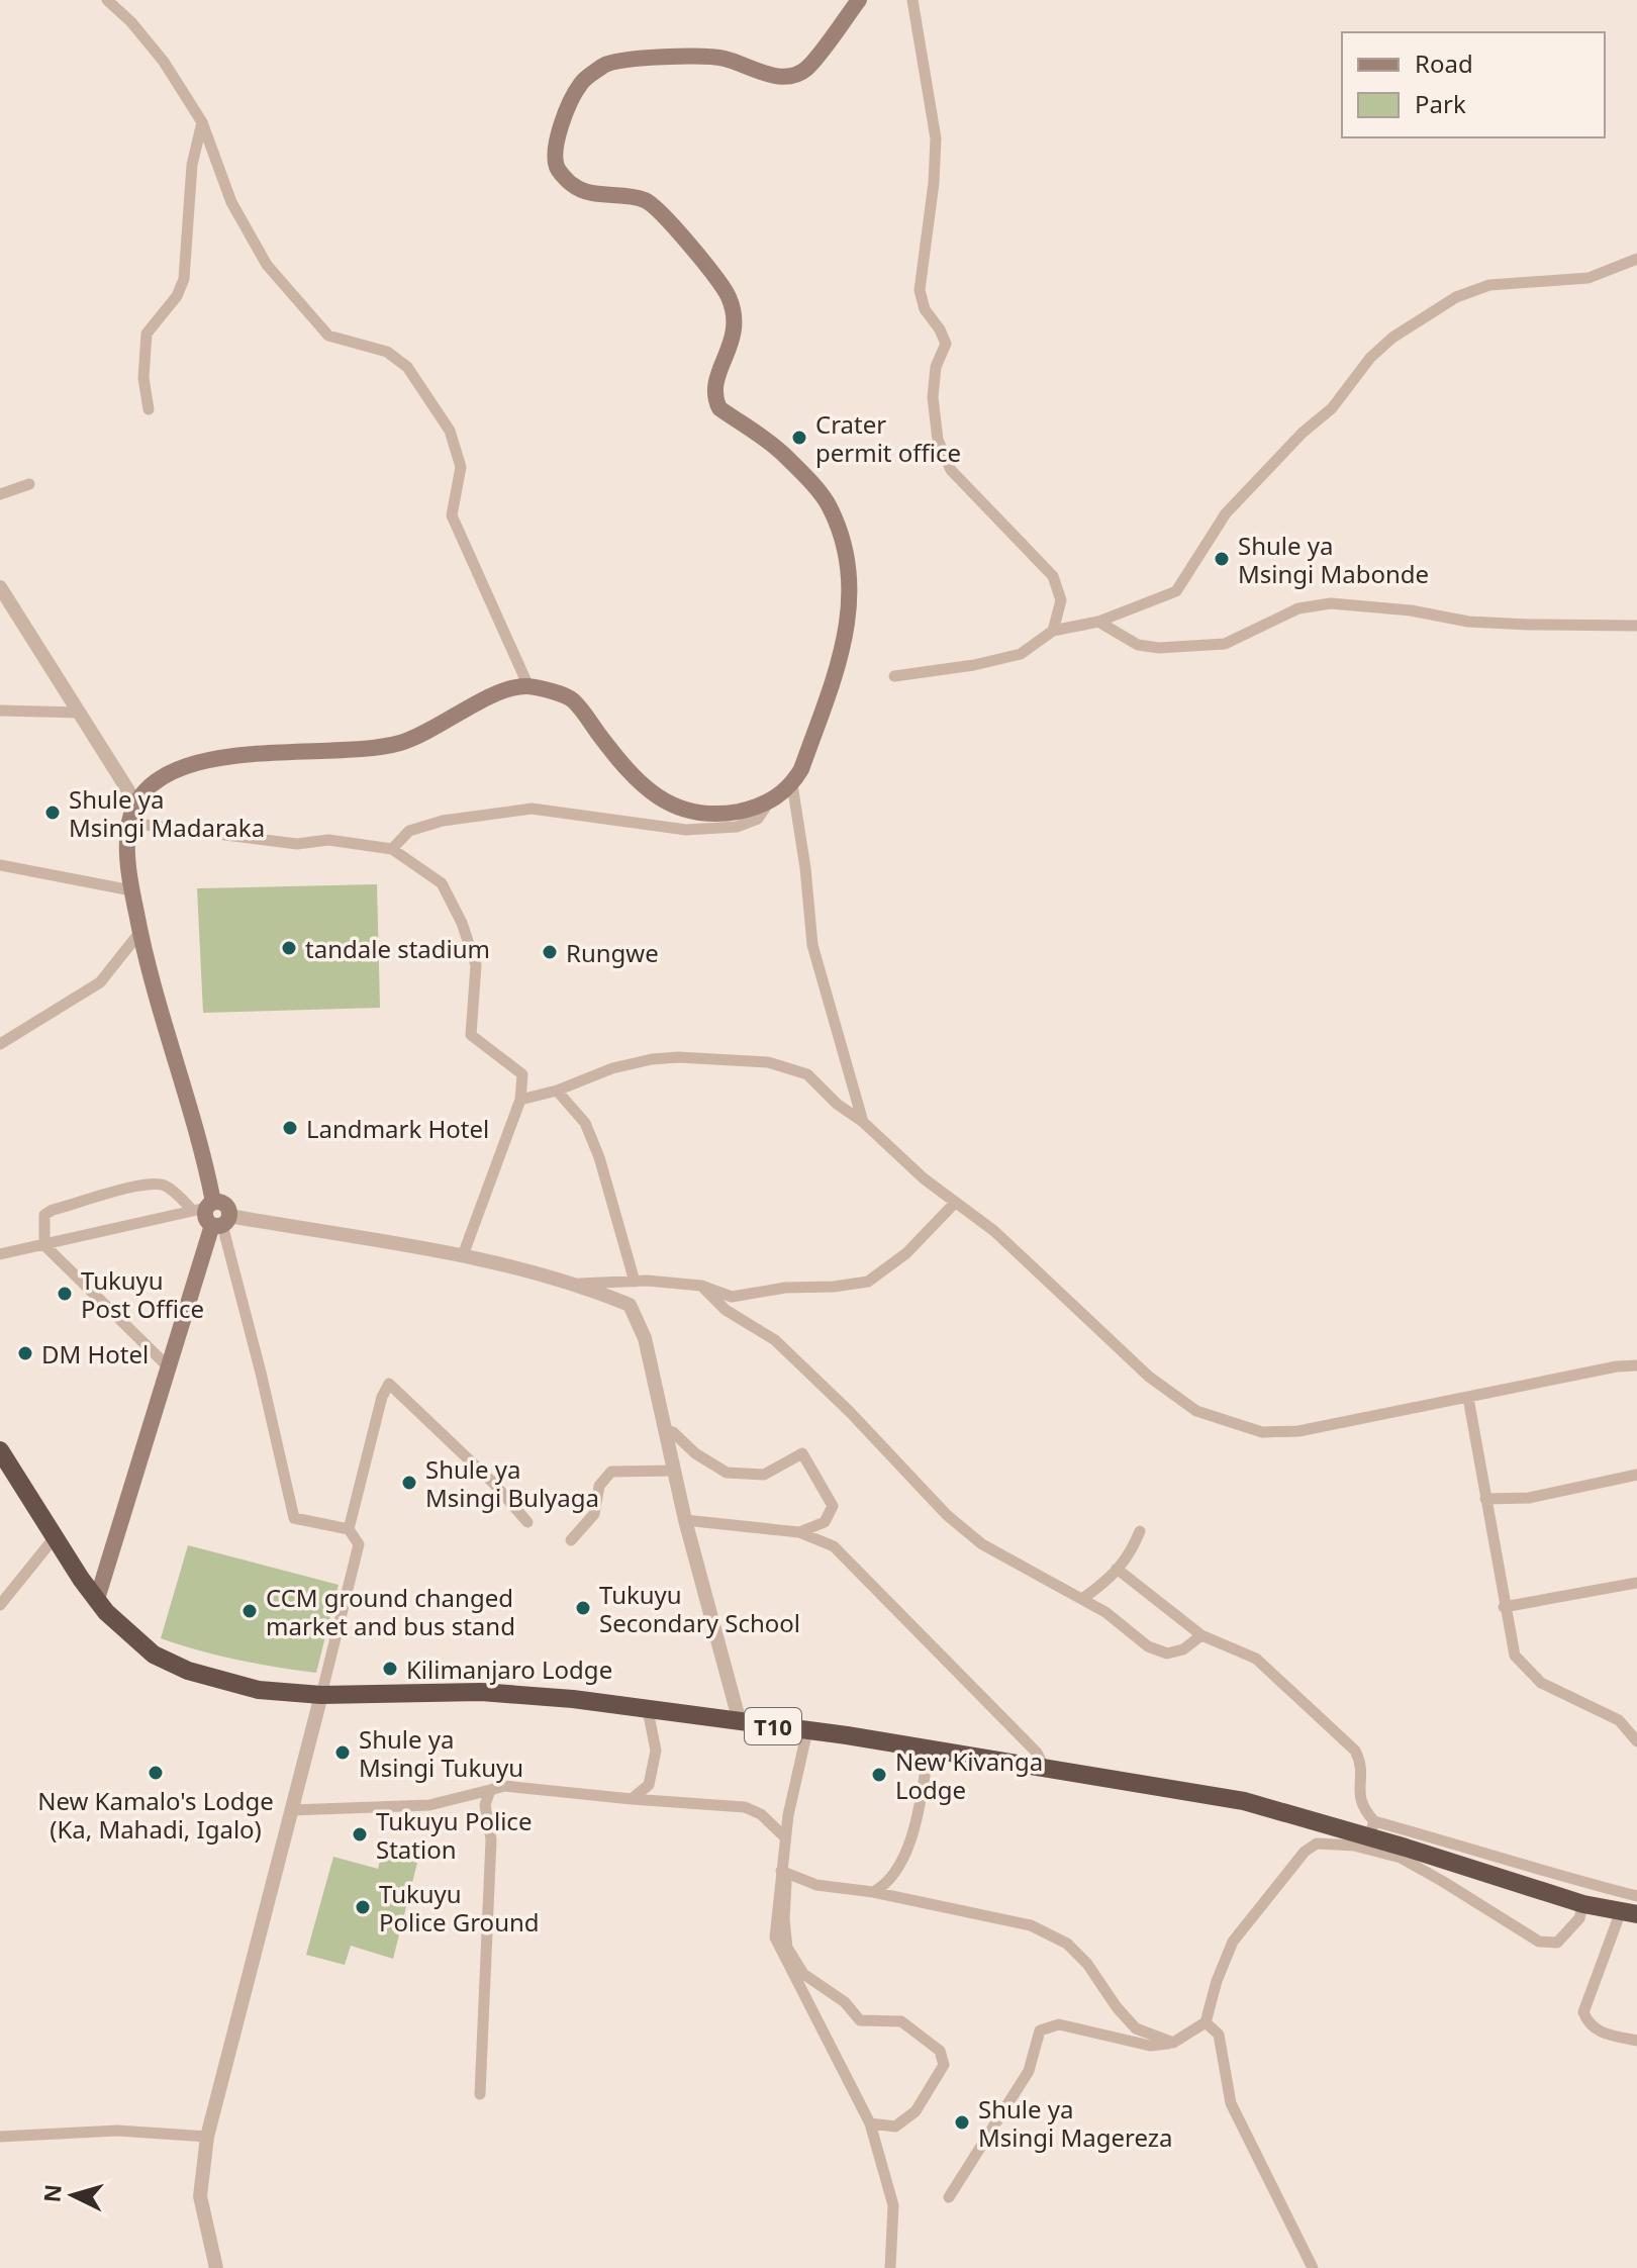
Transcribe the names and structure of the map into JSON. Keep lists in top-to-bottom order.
{
  "streets": {
    "highway": ["T10"]
  },
  "places": [
    "Crater permit office",
    "Shule ya Msingi Mabonde",
    "Shule ya Msingi Madaraka",
    "tandale stadium",
    "Rungwe",
    "Landmark Hotel",
    "Tukuyu Post Office",
    "DM Hotel",
    "Shule ya Msingi Bulyaga",
    "Tukuyu Secondary School",
    "CCM ground changed market and bus stand",
    "Kilimanjaro Lodge",
    "Shule ya Msingi Tukuyu",
    "New Kamalo's Lodge (Ka, Mahadi, Igalo)",
    "New Kivanga Lodge",
    "Tukuyu Police Station",
    "Tukuyu Police Ground",
    "Shule ya Msingi Magereza"
  ],
  "legend": ["Road", "Park"],
  "north": "left"
}
